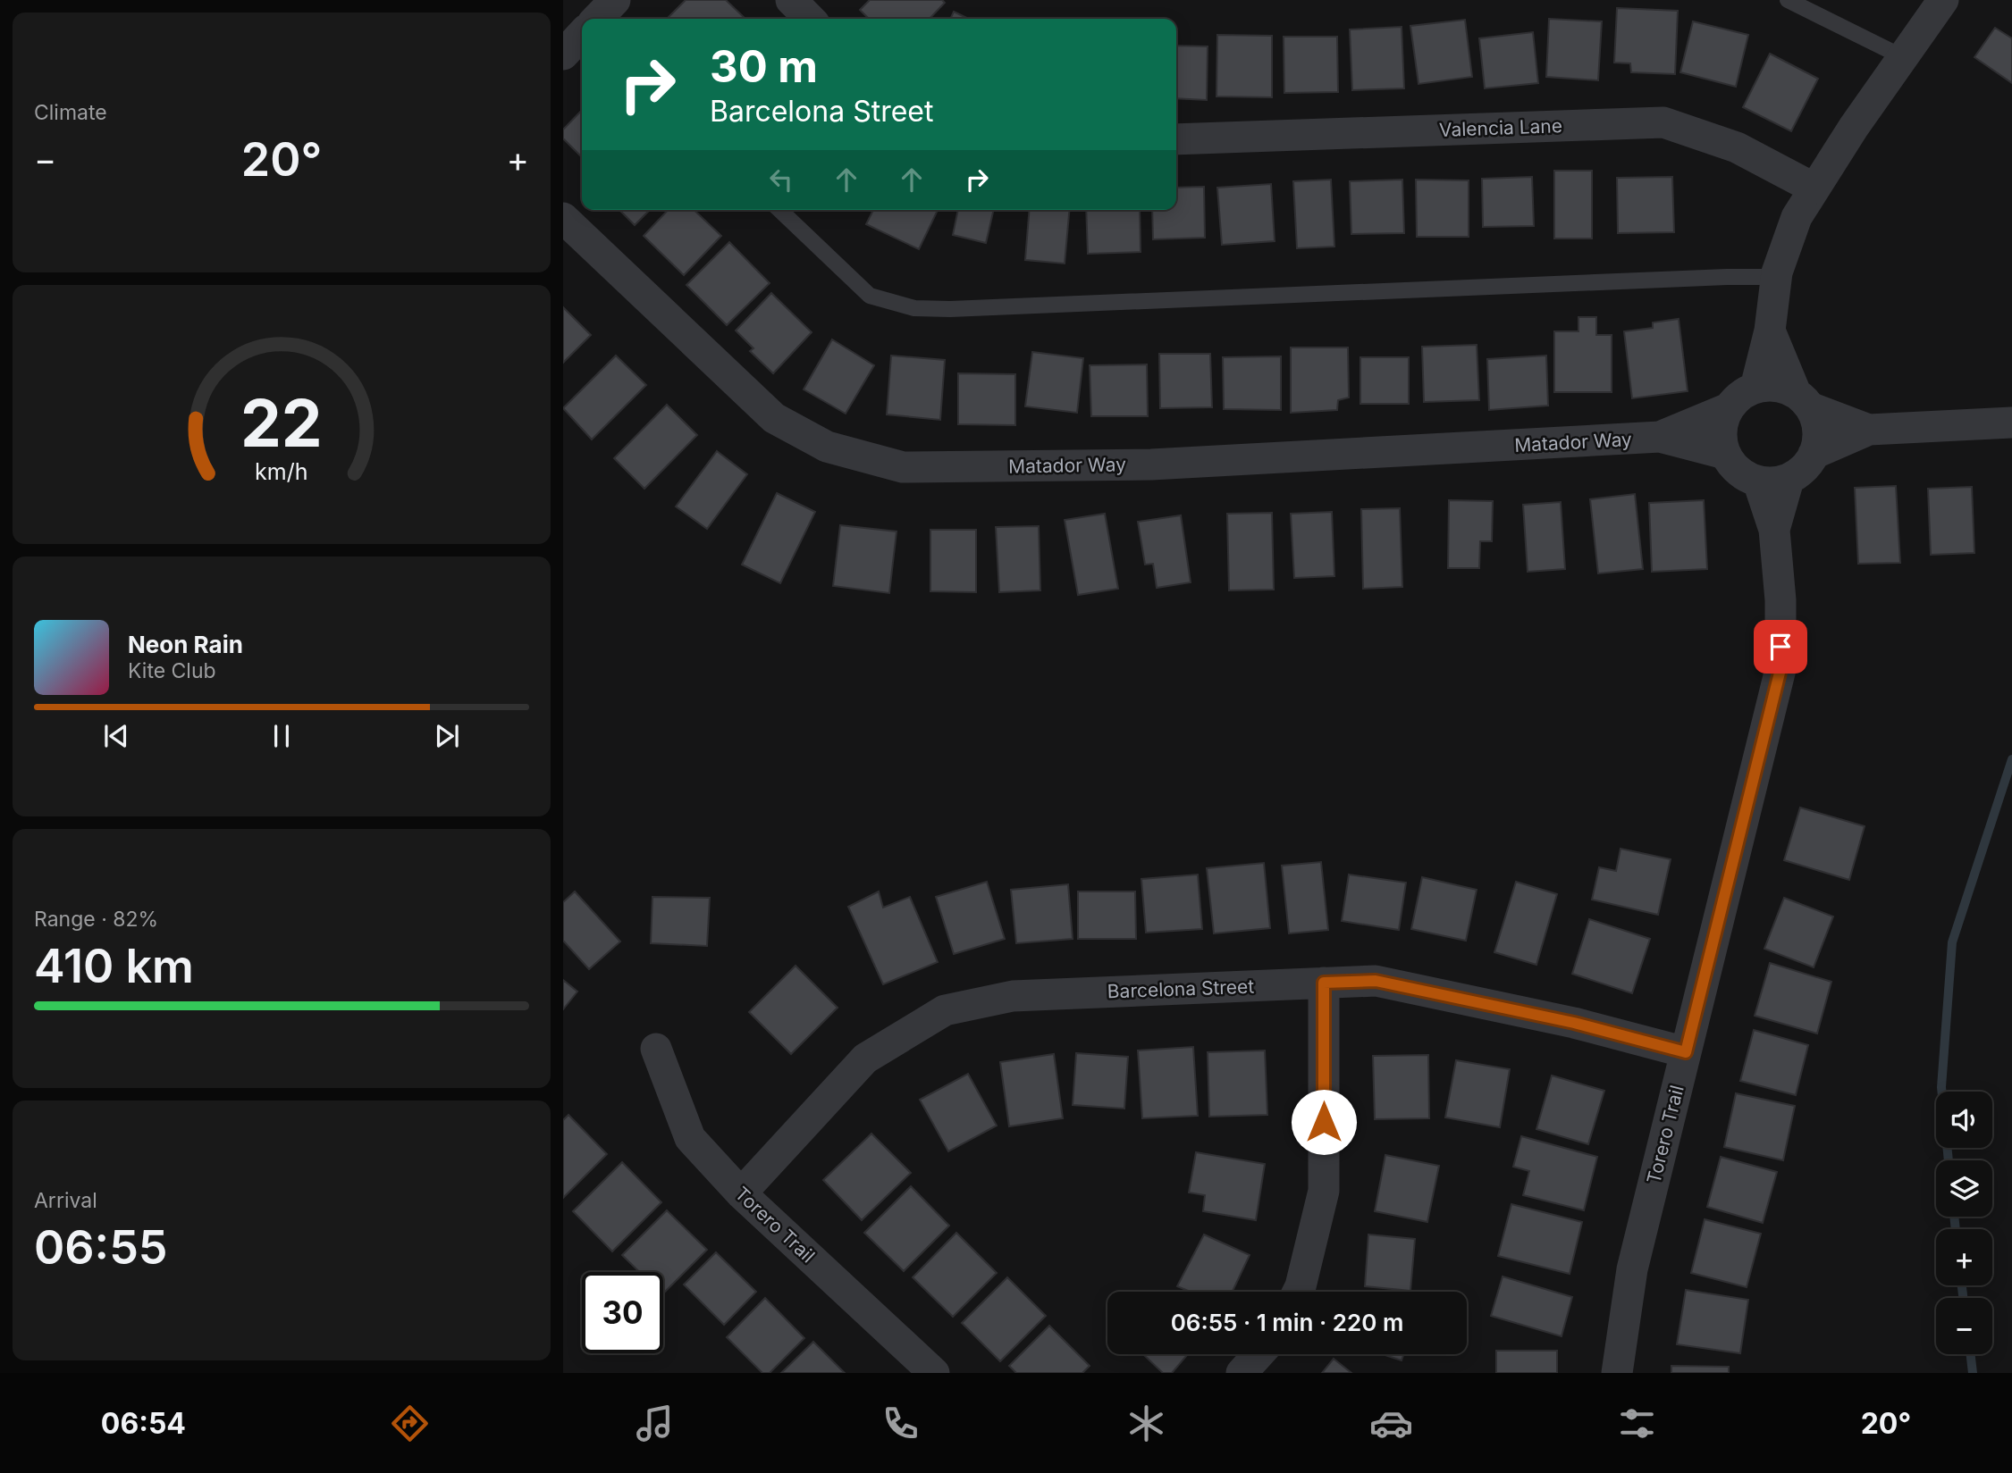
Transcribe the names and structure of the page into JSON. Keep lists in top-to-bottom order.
{
  "streets": {
    "street": [
      "Valencia Lane",
      "Matador Way",
      "Barcelona Street",
      "Torero Trail"
    ]
  },
  "crossings": [
    ["Matador Way", "Torero Trail"],
    ["Barcelona Street", "Torero Trail"]
  ],
  "page": {
    "tile": [
      "Climate",
      ["Range · 82%", "410 km"],
      ["Arrival", "06:55"]
    ],
    "turn": ["30 m", "Barcelona Street"],
    "heat": ["−", "20°", "+"],
    "song": ["Neon Rain", "Kite Club"],
    "map_buttons": ["+", "−"],
    "limit": "30",
    "trip": "06:55 · 1 min · 220 m",
    "tabs": ["06:54", "20°"],
    "gauge": ["22", "km/h"]
  }
}
